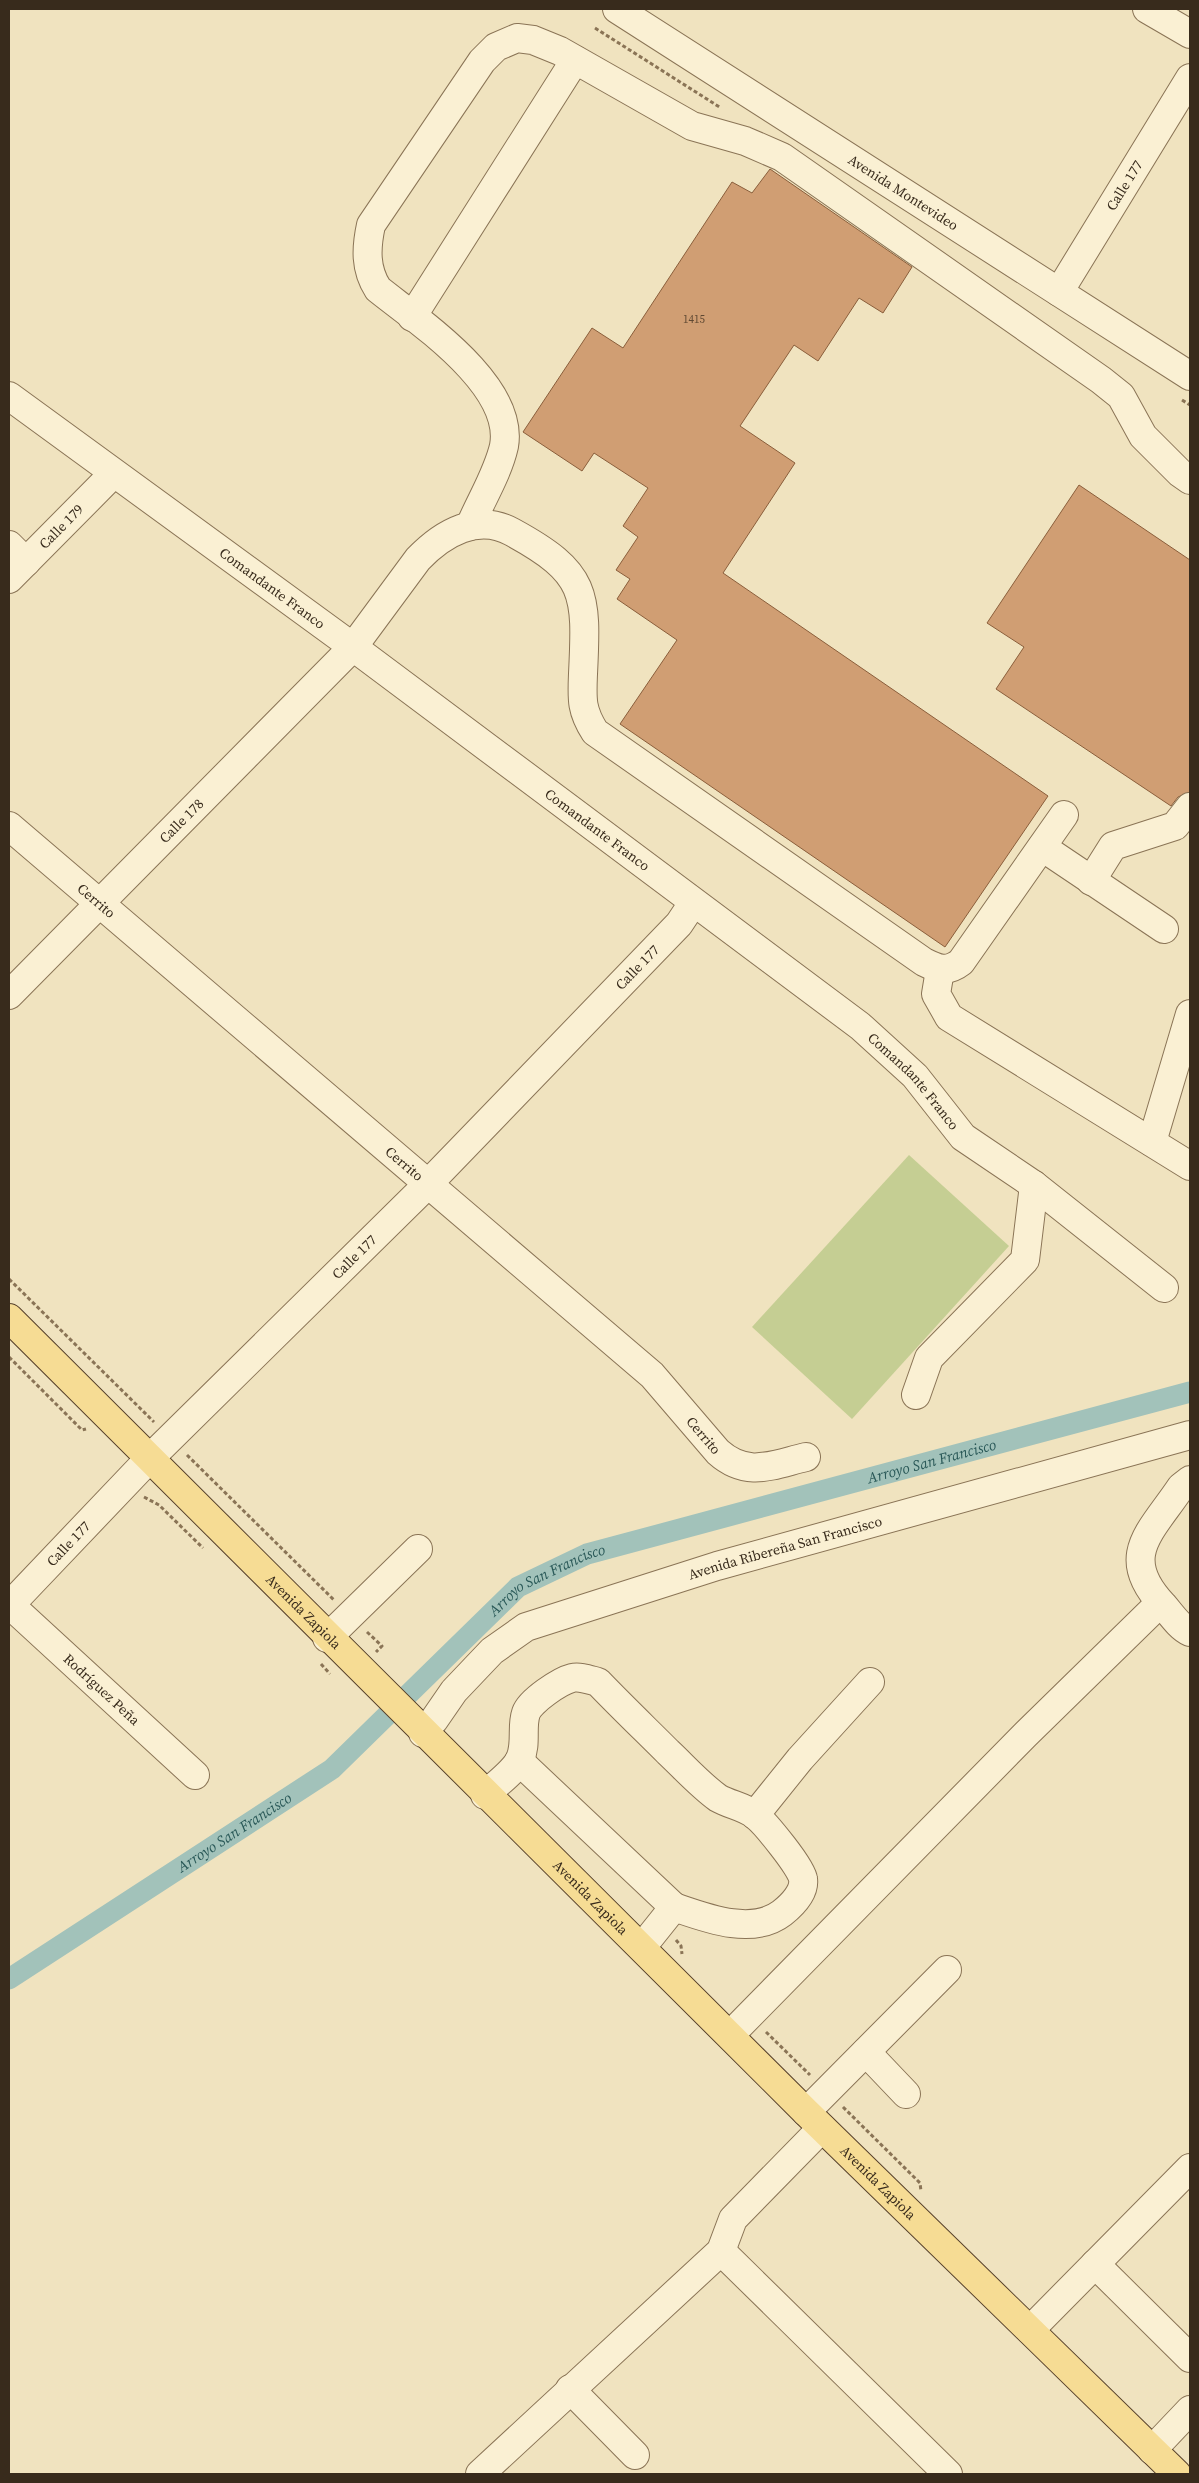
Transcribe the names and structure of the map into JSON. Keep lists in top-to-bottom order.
{
  "streets": {
    "main road": ["Avenida Zapiola"],
    "street": [
      "Calle 177",
      "Avenida Montevideo",
      "Calle 179",
      "Comandante Franco",
      "Calle 178",
      "Cerrito",
      "Avenida Ribereña San Francisco",
      "Rodríguez Peña"
    ]
  },
  "crossings": [
    ["Calle 177", "Avenida Montevideo"],
    ["Calle 177", "Comandante Franco"],
    ["Calle 177", "Cerrito"],
    ["Calle 177", "Avenida Zapiola"],
    ["Calle 177", "Rodríguez Peña"],
    ["Calle 179", "Comandante Franco"],
    ["Comandante Franco", "Calle 178"],
    ["Calle 178", "Cerrito"],
    ["Avenida Ribereña San Francisco", "Avenida Zapiola"]
  ],
  "water": ["Arroyo San Francisco"],
  "house_numbers": ["1415"]
}
